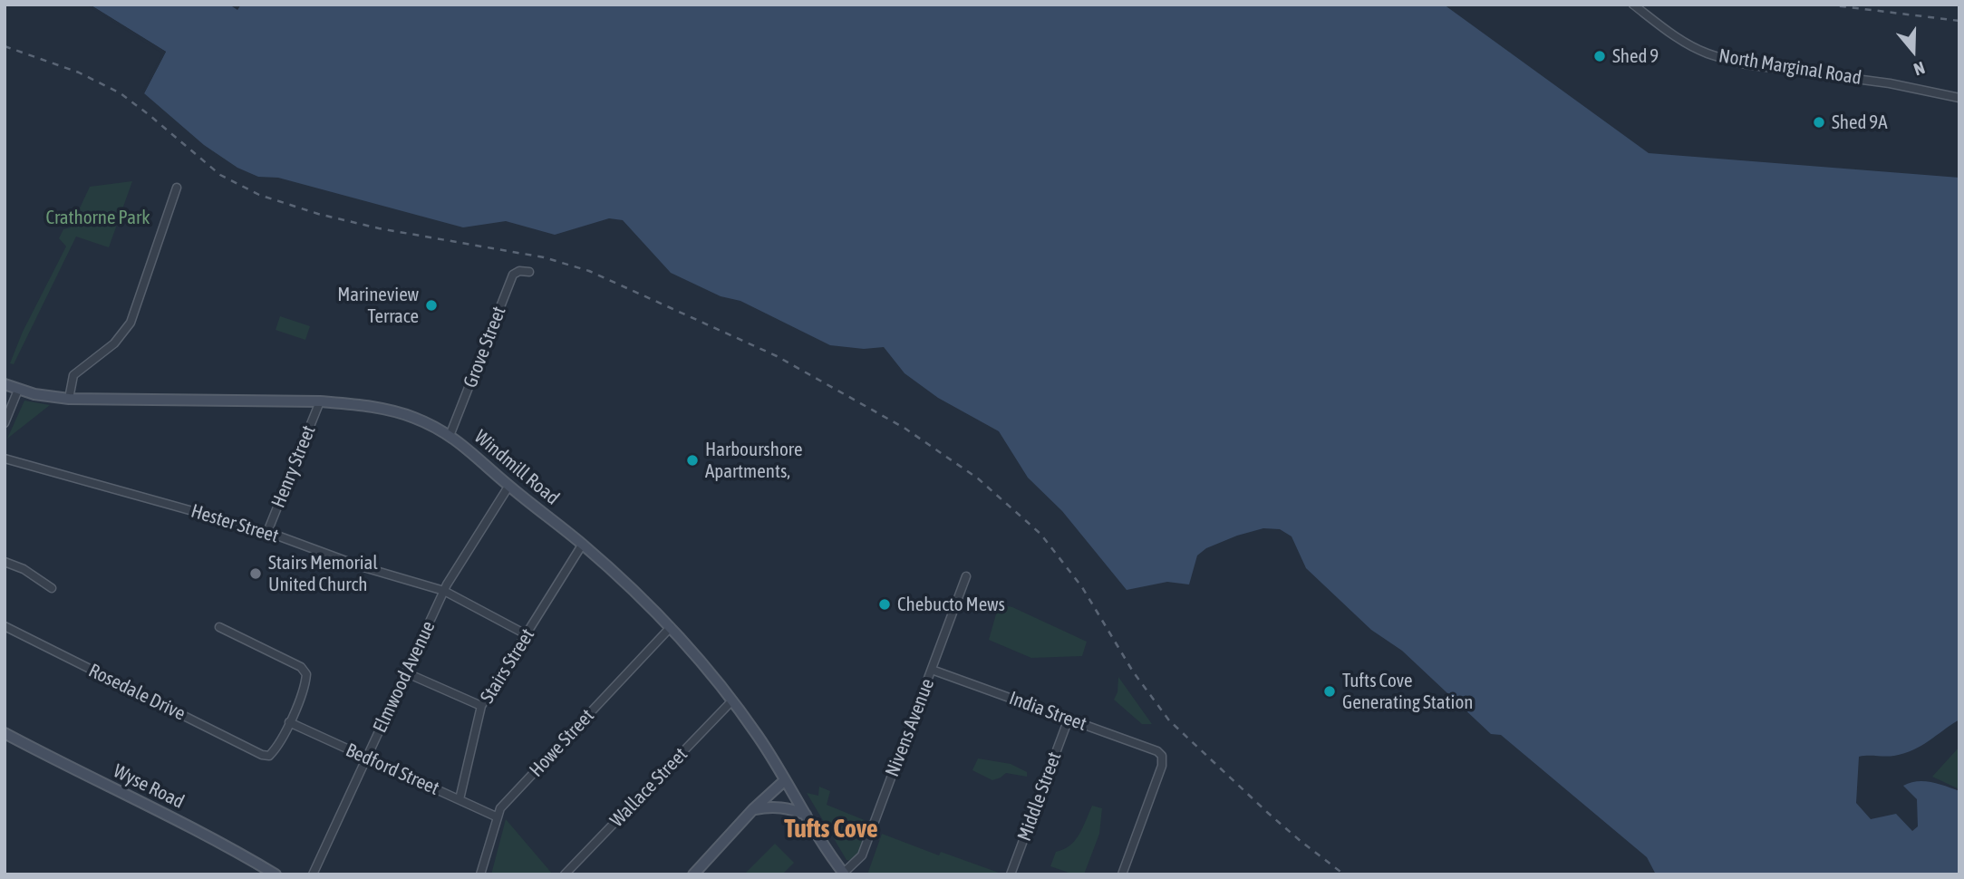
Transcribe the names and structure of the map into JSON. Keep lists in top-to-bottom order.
{
  "streets": {
    "main road": ["Windmill Road", "Wyse Road"],
    "street": [
      "North Marginal Road",
      "Grove Street",
      "Henry Street",
      "Hester Street",
      "Stairs Street",
      "Elmwood Avenue",
      "Rosedale Drive",
      "India Street",
      "Nivens Avenue",
      "Howe Street",
      "Bedford Street",
      "Wallace Street",
      "Middle Street"
    ]
  },
  "crossings": [
    ["Grove Street", "Windmill Road"],
    ["Henry Street", "Windmill Road"],
    ["Henry Street", "Hester Street"],
    ["Windmill Road", "Stairs Street"],
    ["Windmill Road", "Elmwood Avenue"],
    ["Windmill Road", "Nivens Avenue"],
    ["Windmill Road", "Howe Street"],
    ["Windmill Road", "Wallace Street"],
    ["Hester Street", "Stairs Street"],
    ["Hester Street", "Elmwood Avenue"],
    ["Stairs Street", "Bedford Street"],
    ["Elmwood Avenue", "Bedford Street"],
    ["Rosedale Drive", "Bedford Street"],
    ["India Street", "Nivens Avenue"],
    ["India Street", "Middle Street"],
    ["Howe Street", "Bedford Street"]
  ],
  "districts": ["Tufts Cove"],
  "parks": ["Crathorne Park"],
  "places": [
    "Shed 9",
    "Shed 9A",
    "Marineview Terrace",
    "Harbourshore Apartments,",
    "Stairs Memorial United Church",
    "Chebucto Mews",
    "Tufts Cove Generating Station"
  ],
  "north": "bottom"
}
